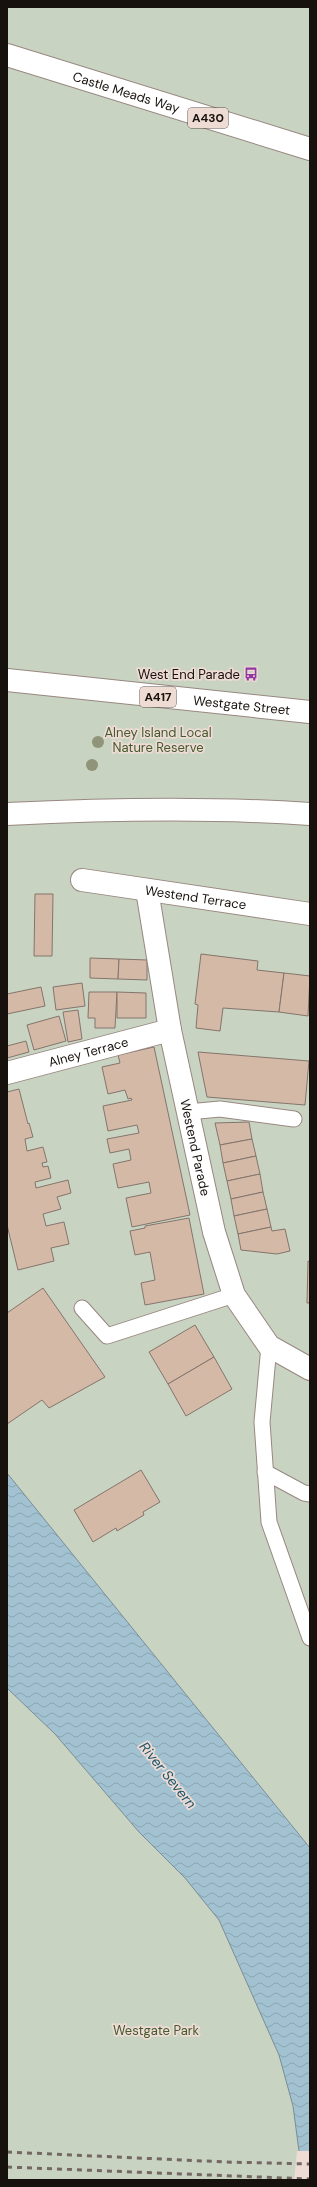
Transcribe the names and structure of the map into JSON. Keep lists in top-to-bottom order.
{
  "streets": {
    "street": [
      "Castle Meads Way",
      "A430",
      "A417",
      "Westgate Street",
      "Westend Terrace",
      "Alney Terrace",
      "Westend Parade"
    ]
  },
  "crossings": [
    ["Westend Terrace", "Westend Parade"],
    ["Alney Terrace", "Westend Parade"]
  ],
  "water": ["River Severn"],
  "parks": ["Alney Island Local Nature Reserve", "Westgate Park"],
  "places": {
    "bus stop": ["West End Parade"]
  }
}
